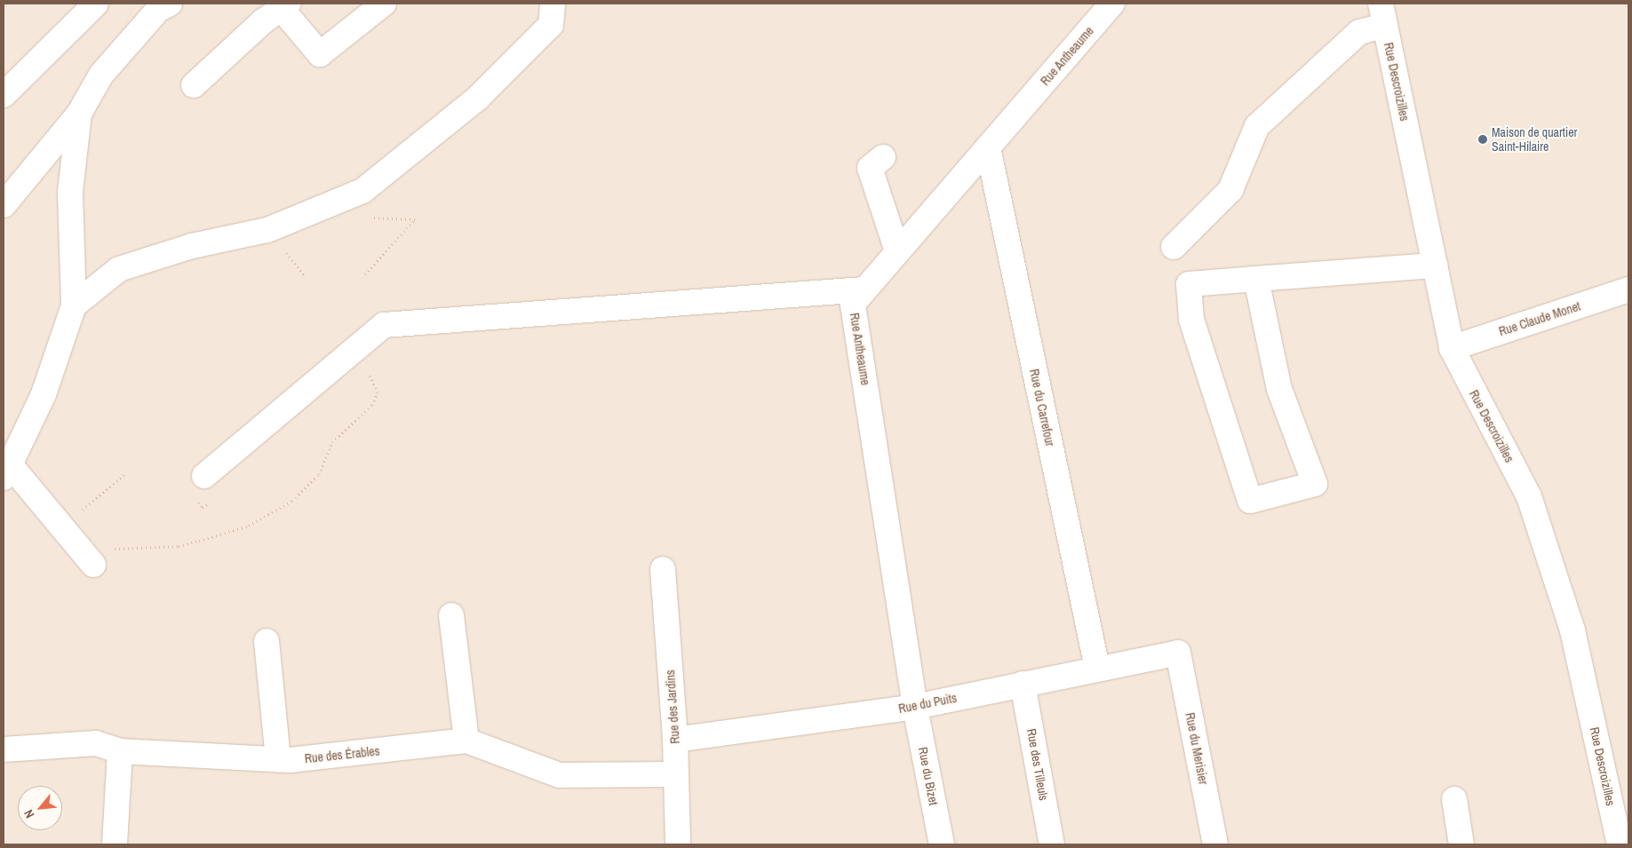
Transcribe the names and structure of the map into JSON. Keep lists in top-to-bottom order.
{
  "streets": {
    "street": [
      "Rue Antheaume",
      "Rue Descroizilles",
      "Rue Claude Monet",
      "Rue du Carrefour",
      "Rue du Puits",
      "Rue des Jardins",
      "Rue du Merisier",
      "Rue des Érables",
      "Rue des Tilleuls",
      "Rue du Bizet"
    ]
  },
  "crossings": [
    ["Rue Antheaume", "Rue du Carrefour"],
    ["Rue Antheaume", "Rue du Puits"],
    ["Rue Antheaume", "Rue du Bizet"],
    ["Rue Descroizilles", "Rue Claude Monet"],
    ["Rue du Carrefour", "Rue du Puits"],
    ["Rue du Puits", "Rue des Jardins"],
    ["Rue du Puits", "Rue du Merisier"],
    ["Rue du Puits", "Rue des Tilleuls"],
    ["Rue du Puits", "Rue du Bizet"],
    ["Rue des Jardins", "Rue des Érables"]
  ],
  "places": ["Maison de quartier Saint-Hilaire"],
  "north": "bottom left"
}
